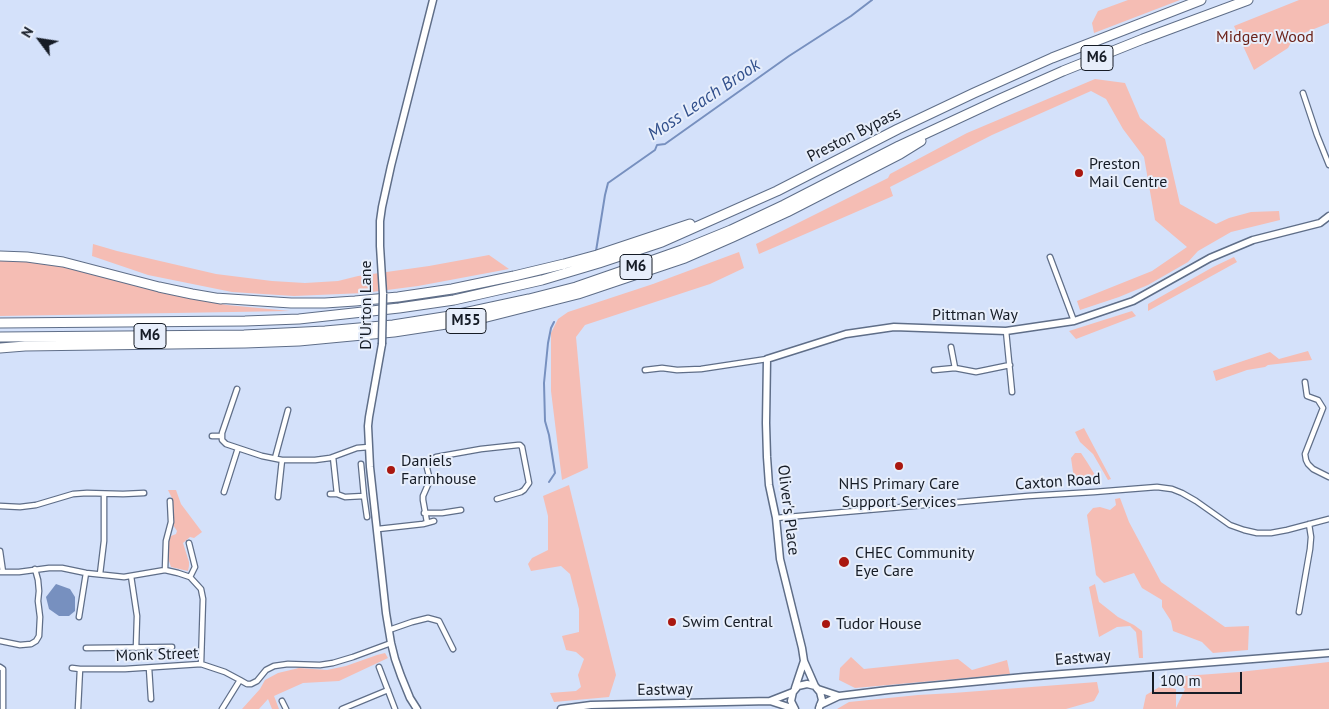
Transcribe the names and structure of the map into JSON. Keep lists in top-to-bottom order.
{
  "streets": {
    "highway": ["M6", "Preston Bypass", "M55"],
    "street": [
      "D'Urton Lane",
      "Pittman Way",
      "Caxton Road",
      "Oliver's Place",
      "Monk Street",
      "Eastway"
    ]
  },
  "crossings": [
    ["M6", "Preston Bypass"],
    ["M6", "M55"],
    ["Preston Bypass", "M55"],
    ["D'Urton Lane", "Monk Street"],
    ["Pittman Way", "Oliver's Place"],
    ["Caxton Road", "Oliver's Place"],
    ["Oliver's Place", "Eastway"]
  ],
  "water": ["Moss Leach Brook"],
  "parks": ["Midgery Wood"],
  "places": [
    "Preston Mail Centre",
    "NHS Primary Care Support Services",
    "Daniels Farmhouse",
    "CHEC Community Eye Care",
    "Swim Central",
    "Tudor House"
  ],
  "scale_bar": "100 m",
  "north": "top left"
}
